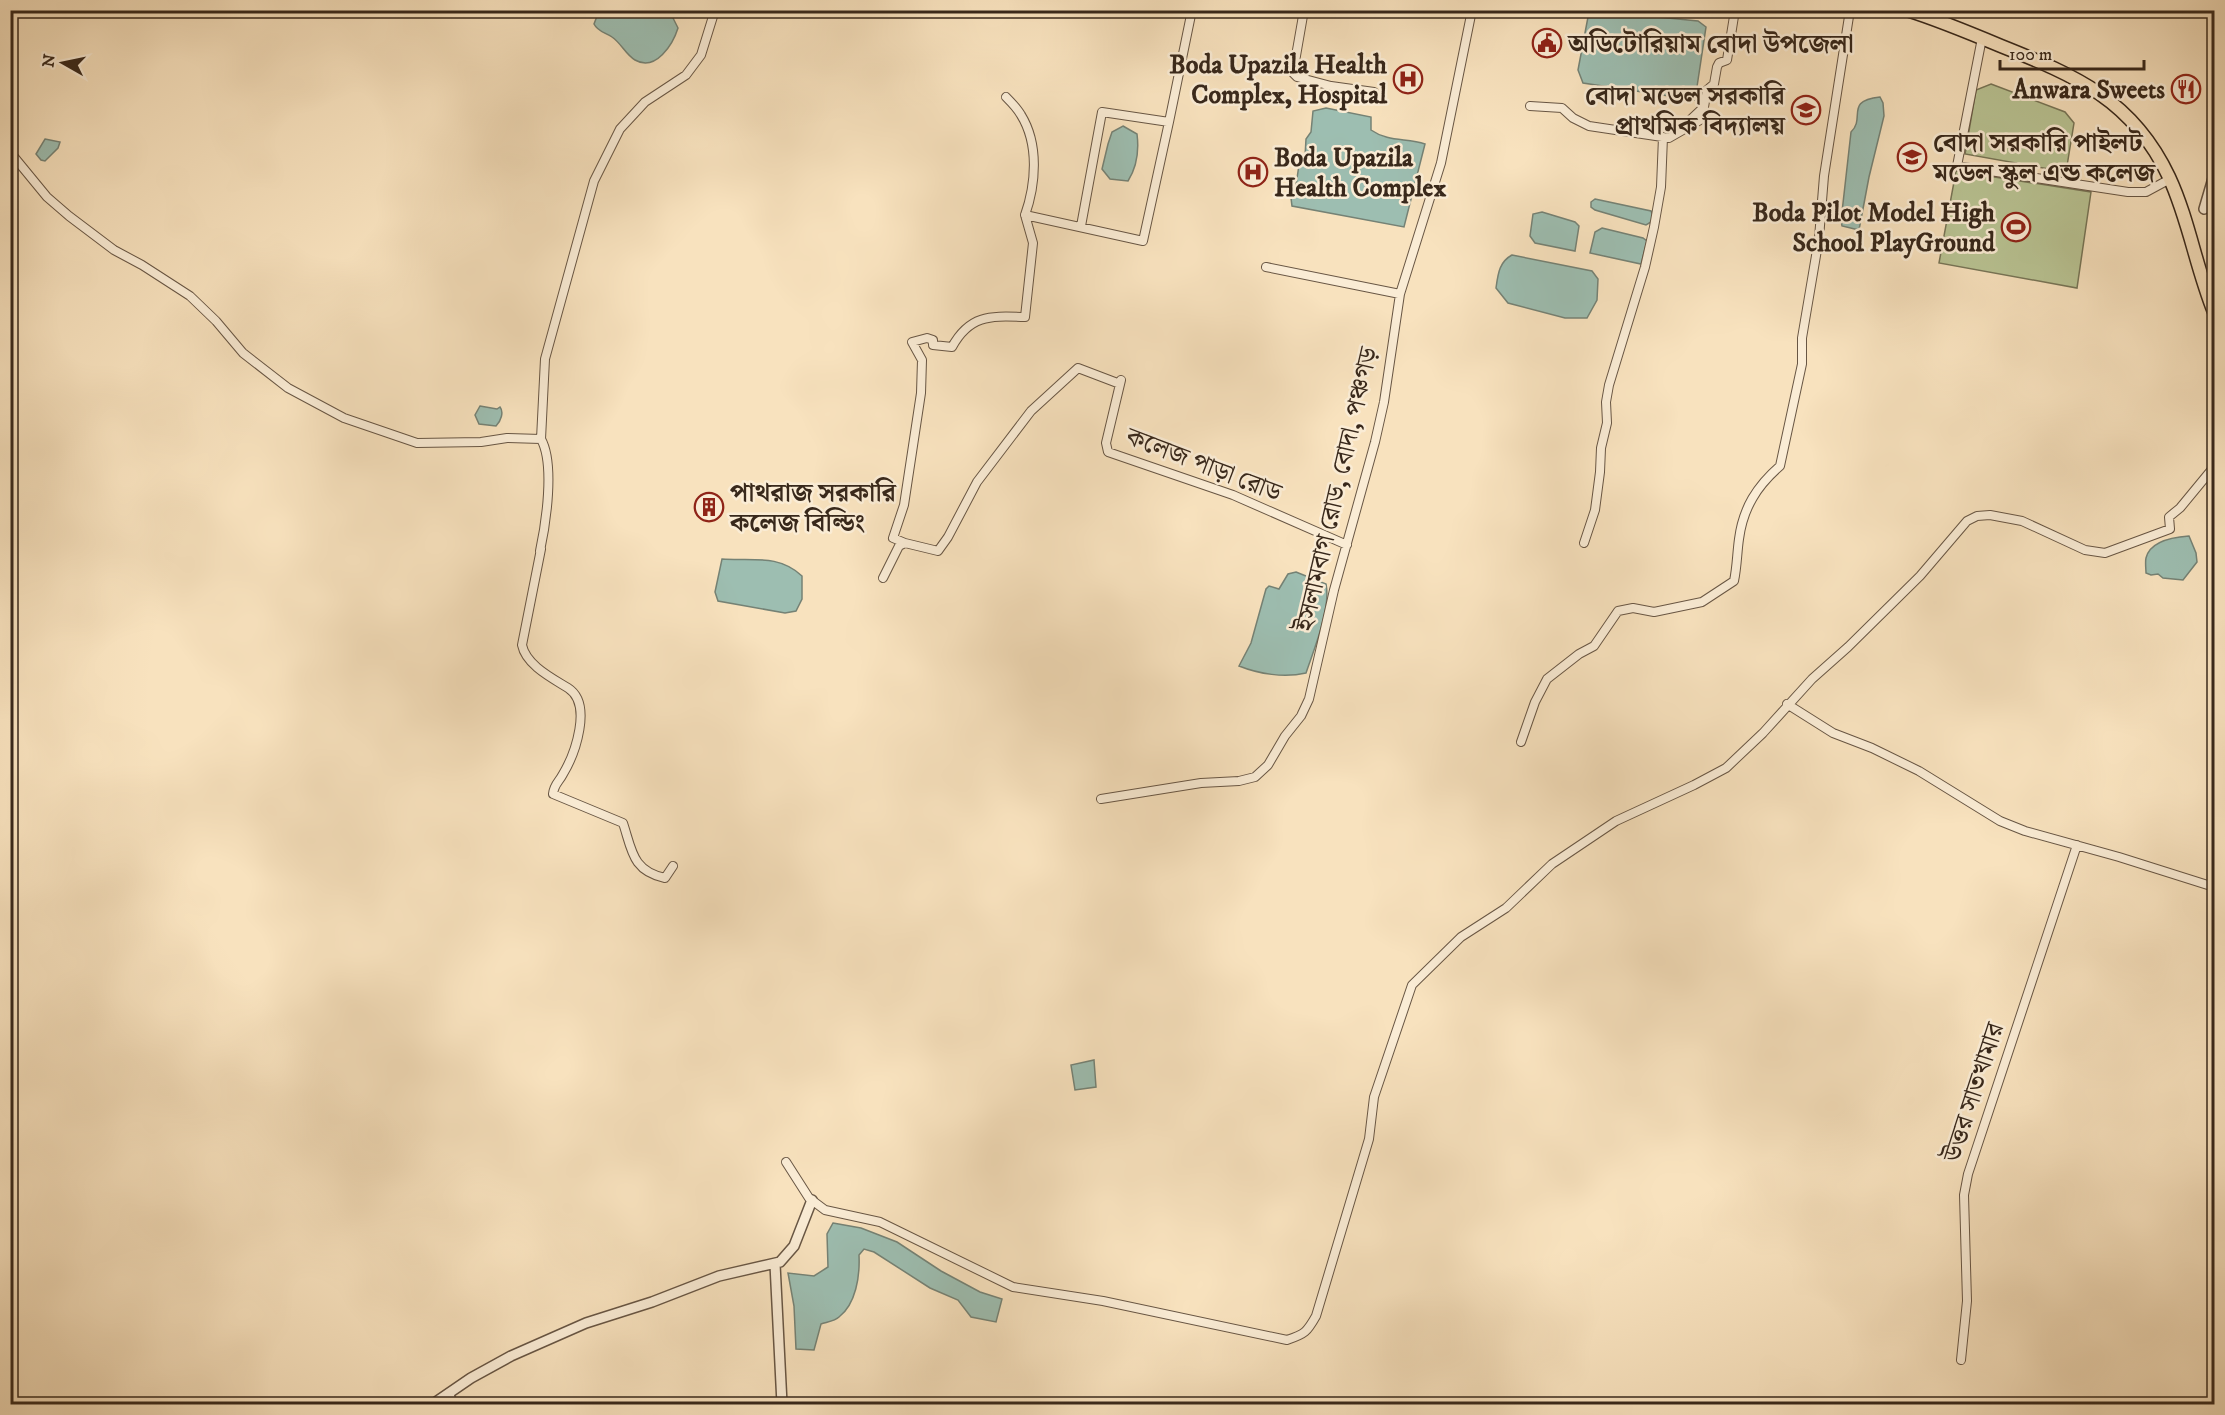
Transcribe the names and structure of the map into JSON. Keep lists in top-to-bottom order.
{
  "streets": {
    "street": ["কলেজ পাড়া রোড", "ইসলামবাগ রোড, বোদা, পঞ্চগড়", "উত্তর সাতখামার"]
  },
  "crossings": [
    ["কলেজ পাড়া রোড", "ইসলামবাগ রোড, বোদা, পঞ্চগড়"]
  ],
  "places": {
    "public building": ["অডিটোরিয়াম বোদা উপজেলা"],
    "hospital": ["Boda Upazila Health Complex, Hospital", "Boda Upazila Health Complex"],
    "restaurant": ["Anwara Sweets"],
    "school or university": ["বোদা মডেল সরকারি প্রাথমিক বিদ্যালয়", "বোদা সরকারি পাইলট মডেল স্কুল এন্ড কলেজ"],
    "sports": ["Boda Pilot Model High School PlayGround"],
    "building": ["পাথরাজ সরকারি কলেজ বিল্ডিং"]
  },
  "scale_bar": "100 m",
  "north": "left"
}
